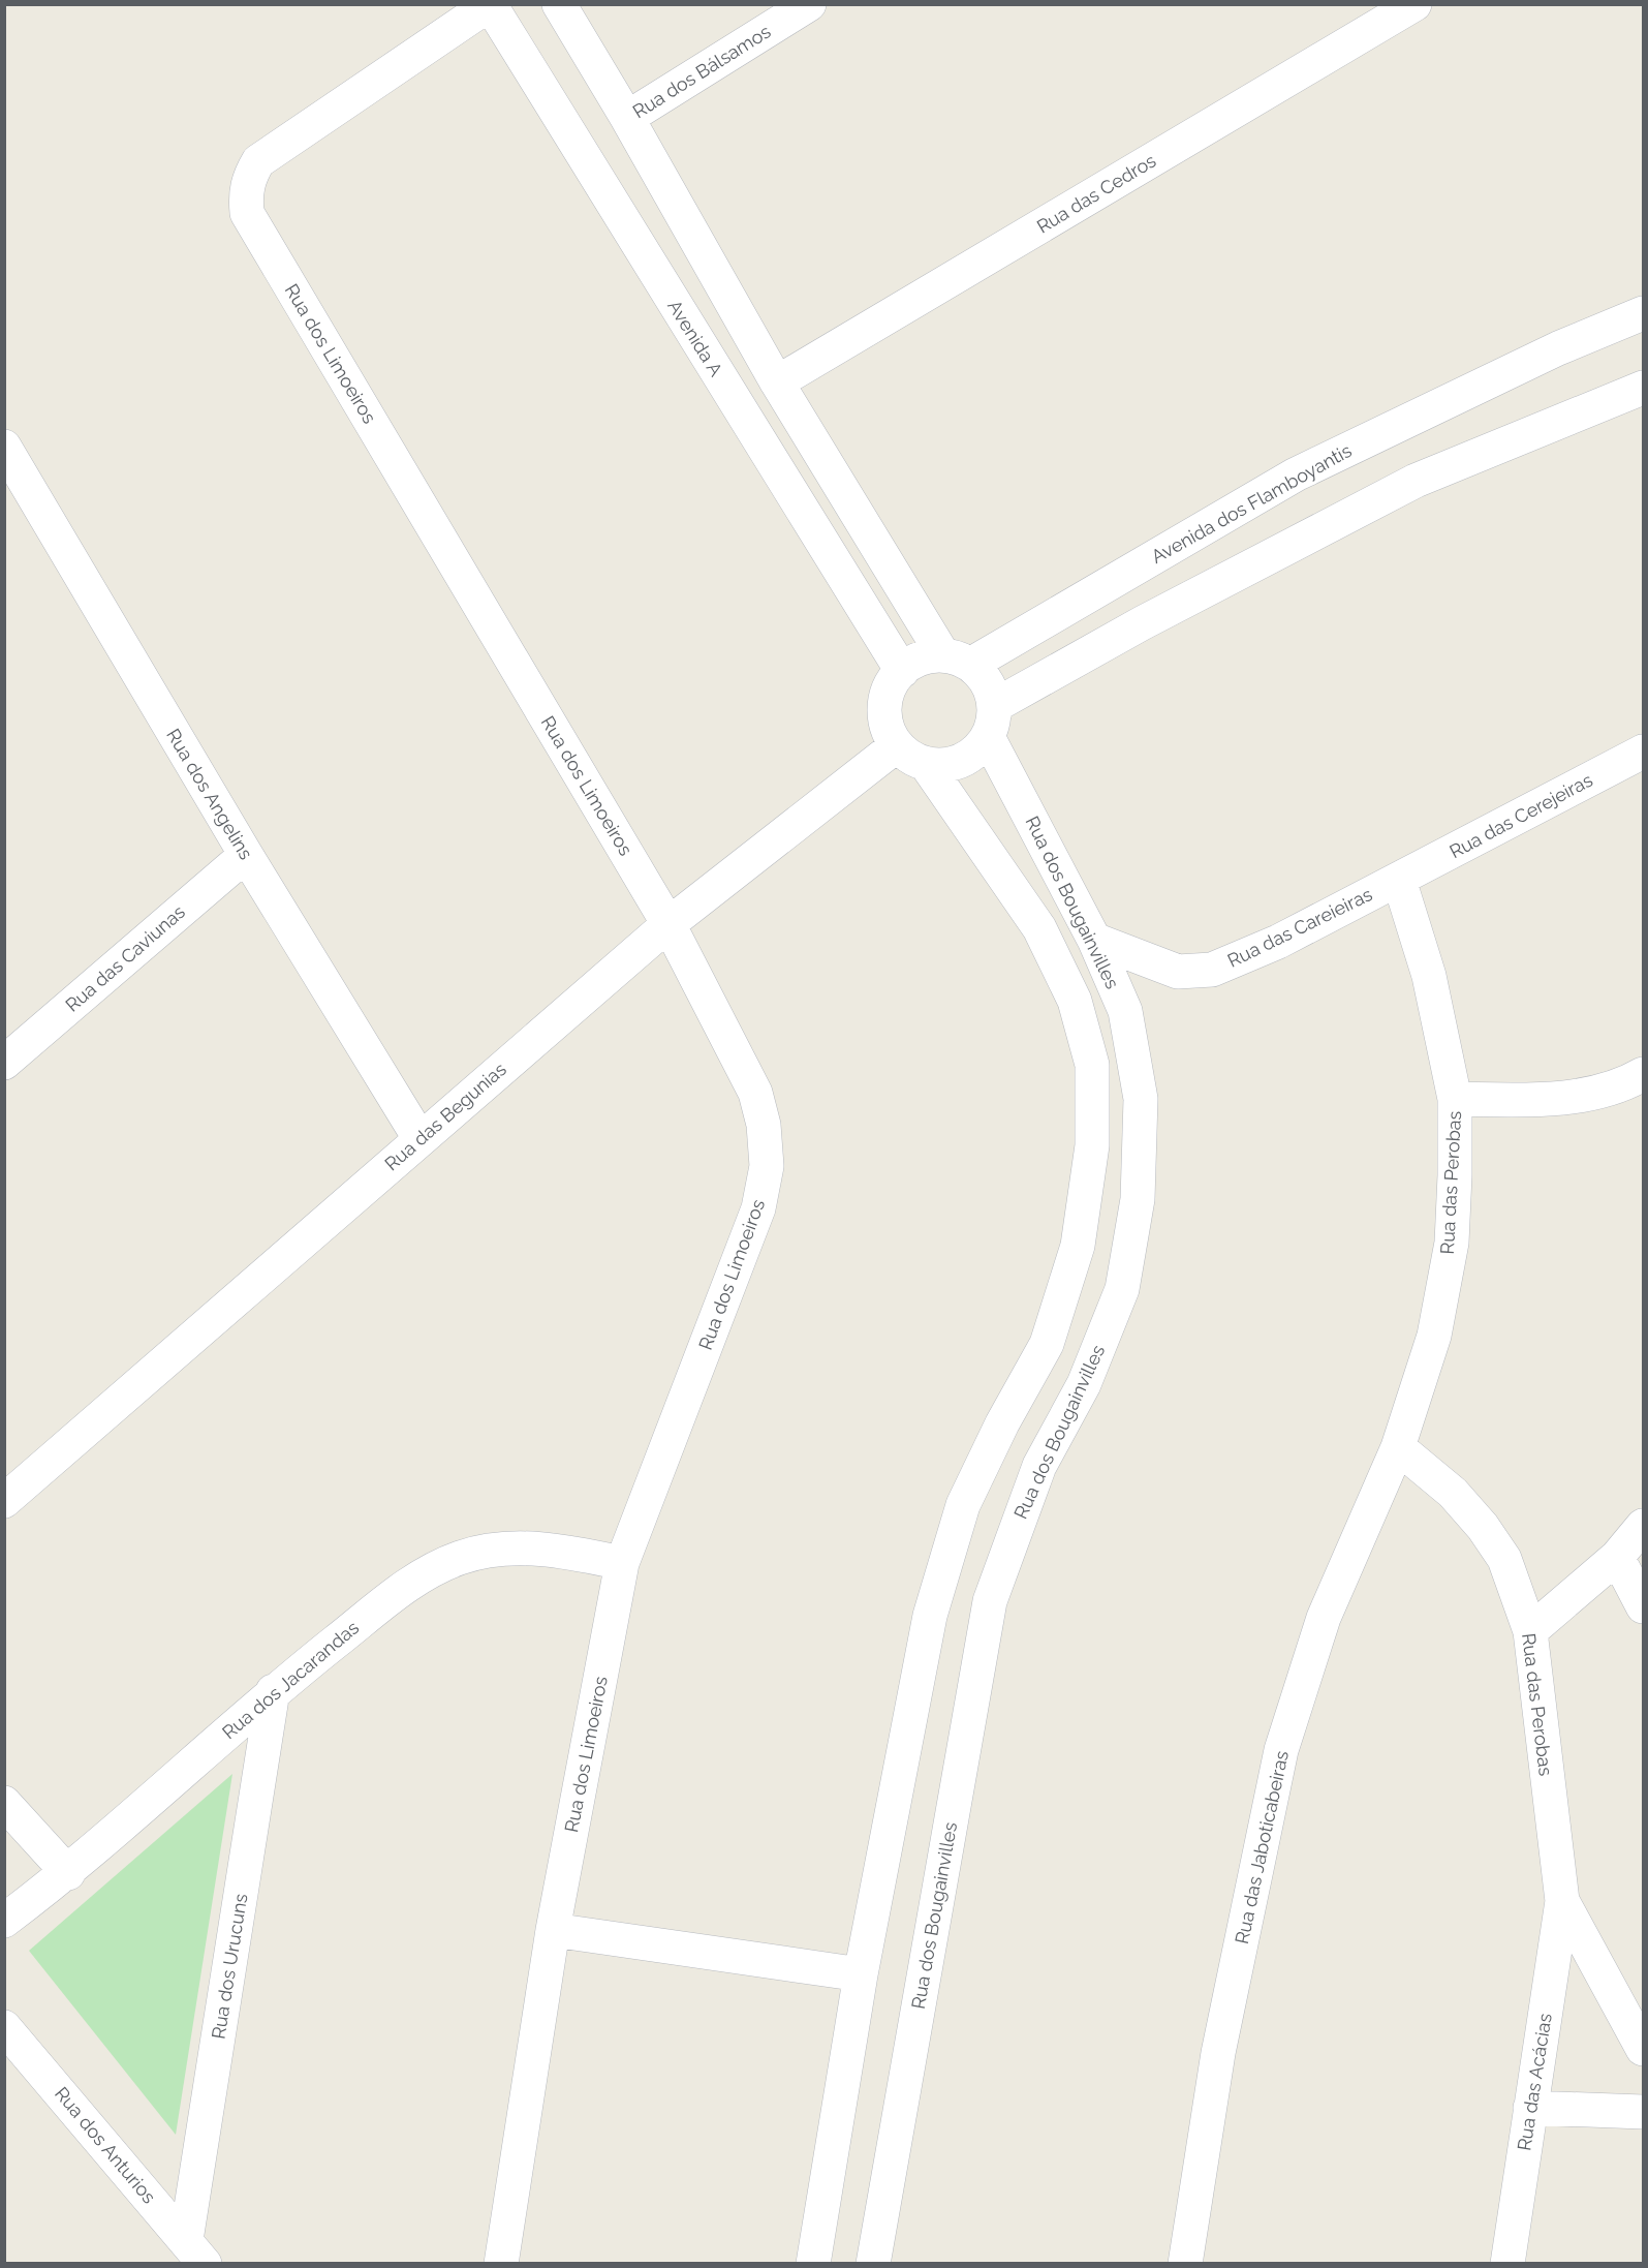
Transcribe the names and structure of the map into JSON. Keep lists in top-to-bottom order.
{
  "streets": {
    "street": [
      "Rua dos Bálsamos",
      "Rua das Cedros",
      "Avenida A",
      "Rua dos Limoeiros",
      "Avenida dos Flamboyantis",
      "Rua dos Angelins",
      "Rua das Cerejeiras",
      "Rua dos Bougainvilles",
      "Rua das Careieiras",
      "Rua das Caviunas",
      "Rua das Begunias",
      "Rua das Perobas",
      "Rua dos Jacarandas",
      "Rua das Jaboticabeiras",
      "Rua dos Urucuns",
      "Rua das Acácias",
      "Rua dos Anturios"
    ]
  },
  "crossings": [
    ["Avenida A", "Rua dos Limoeiros"],
    ["Avenida A", "Avenida dos Flamboyantis"],
    ["Avenida A", "Rua dos Bougainvilles"],
    ["Avenida A", "Rua das Begunias"],
    ["Rua dos Limoeiros", "Rua das Begunias"],
    ["Rua dos Limoeiros", "Rua dos Jacarandas"],
    ["Avenida dos Flamboyantis", "Rua dos Bougainvilles"],
    ["Avenida dos Flamboyantis", "Rua das Begunias"],
    ["Rua dos Angelins", "Rua das Caviunas"],
    ["Rua dos Angelins", "Rua das Begunias"],
    ["Rua das Cerejeiras", "Rua das Careieiras"],
    ["Rua das Cerejeiras", "Rua das Perobas"],
    ["Rua dos Bougainvilles", "Rua das Careieiras"],
    ["Rua dos Bougainvilles", "Rua das Begunias"],
    ["Rua das Careieiras", "Rua das Perobas"],
    ["Rua das Perobas", "Rua das Jaboticabeiras"],
    ["Rua das Perobas", "Rua das Acácias"],
    ["Rua dos Jacarandas", "Rua dos Urucuns"],
    ["Rua dos Urucuns", "Rua dos Anturios"]
  ]
}
